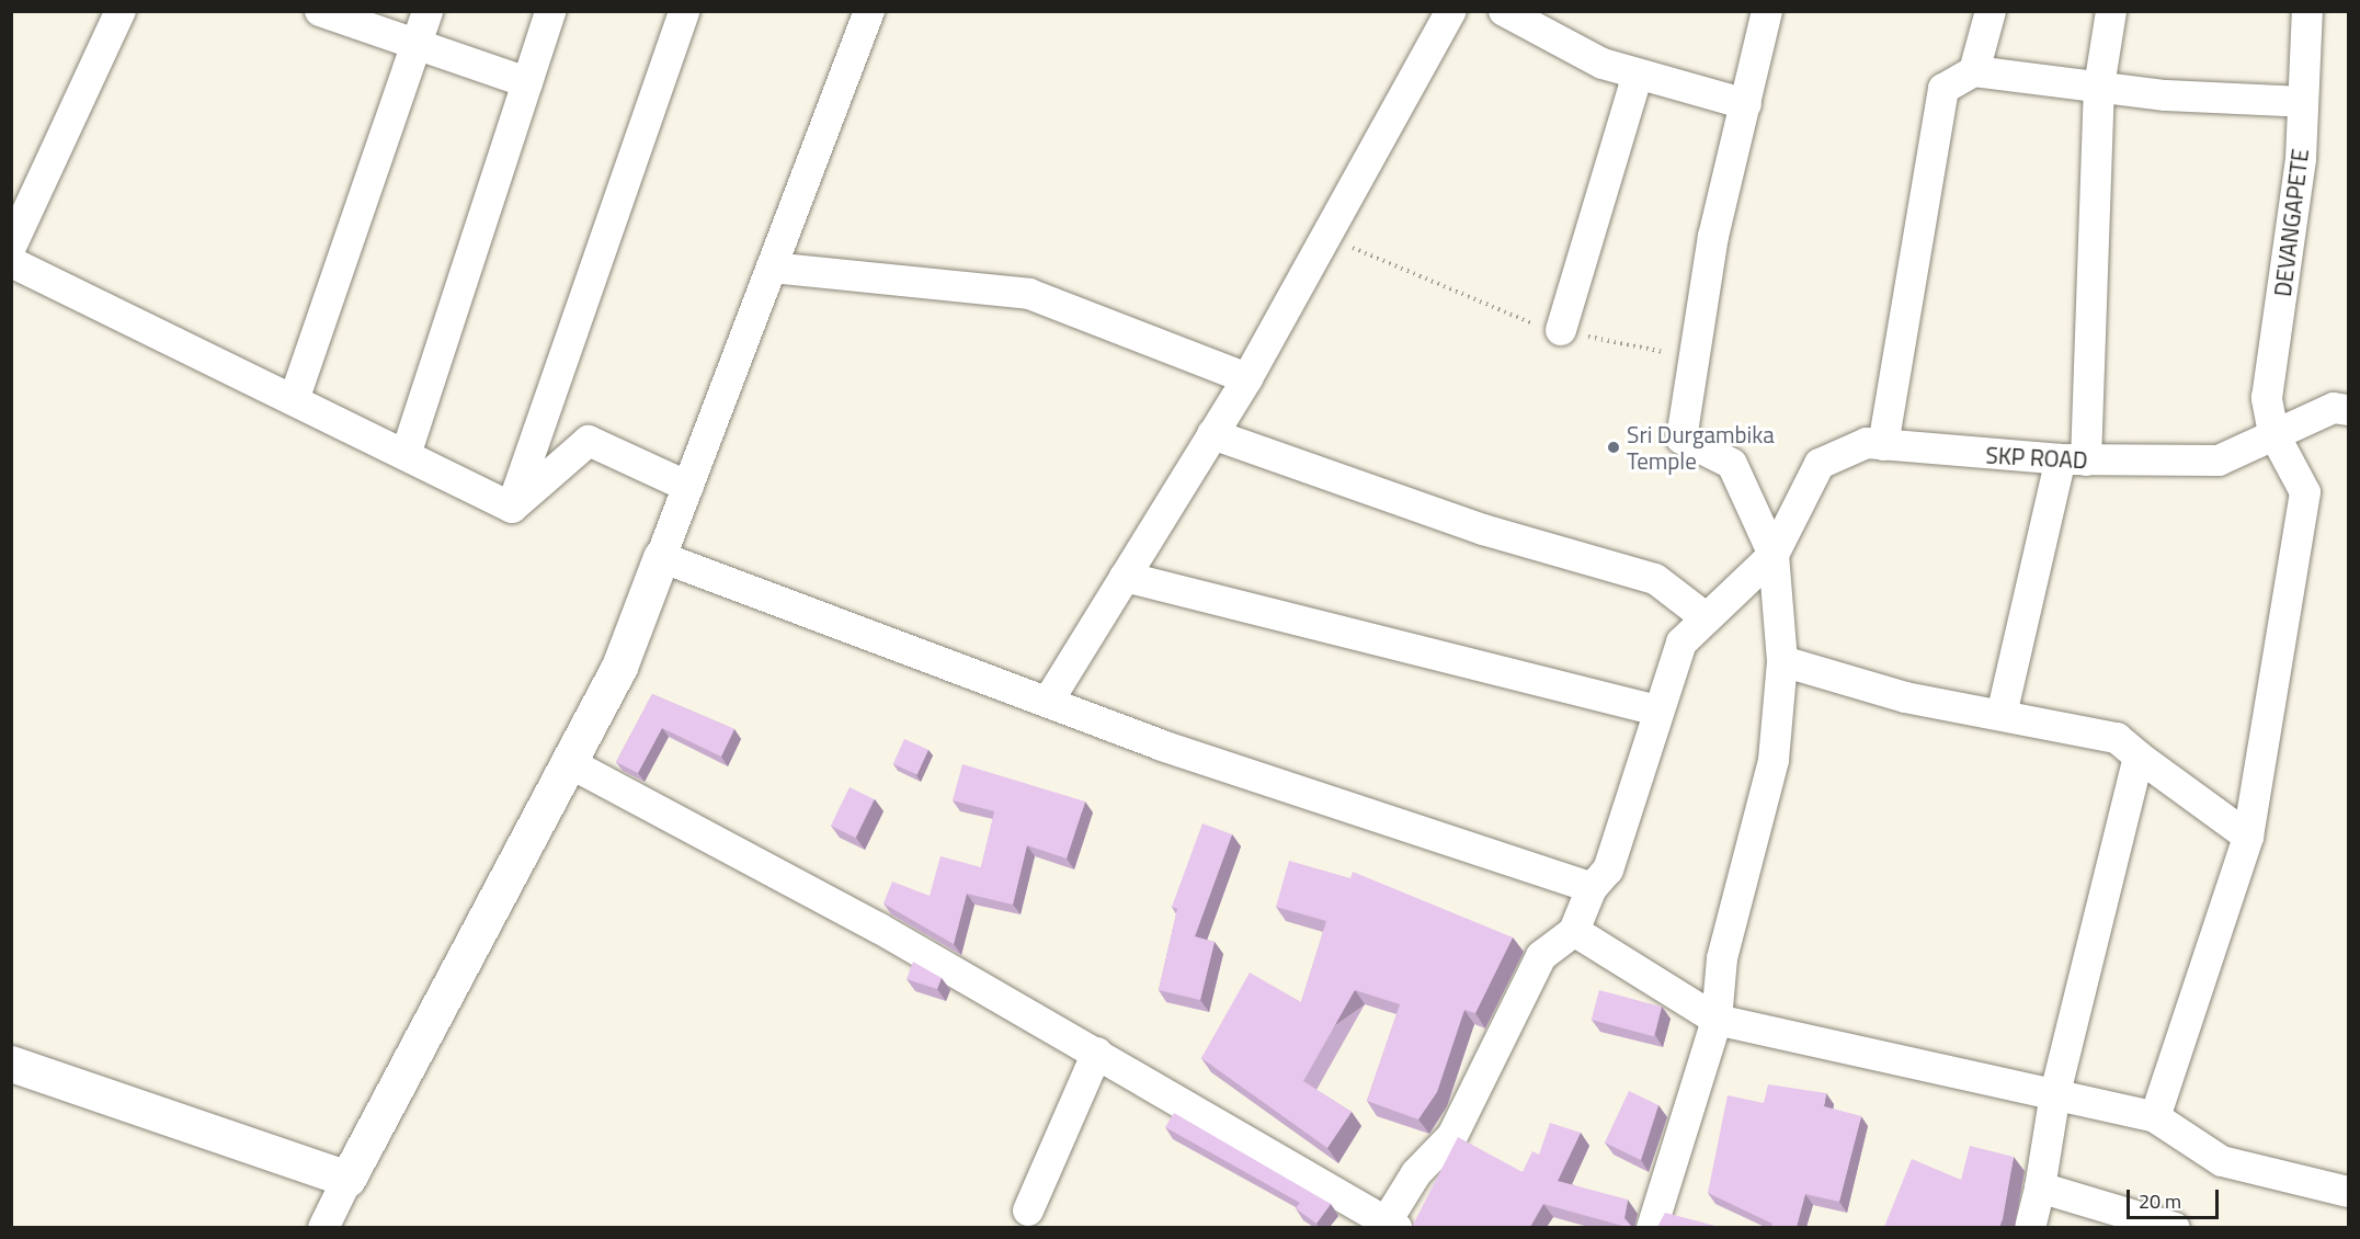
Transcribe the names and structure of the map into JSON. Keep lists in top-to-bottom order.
{
  "streets": {
    "street": ["DEVANGAPETE", "SKP ROAD"]
  },
  "crossings": [
    ["DEVANGAPETE", "SKP ROAD"]
  ],
  "places": ["Sri Durgambika Temple"],
  "scale_bar": "20 m"
}
